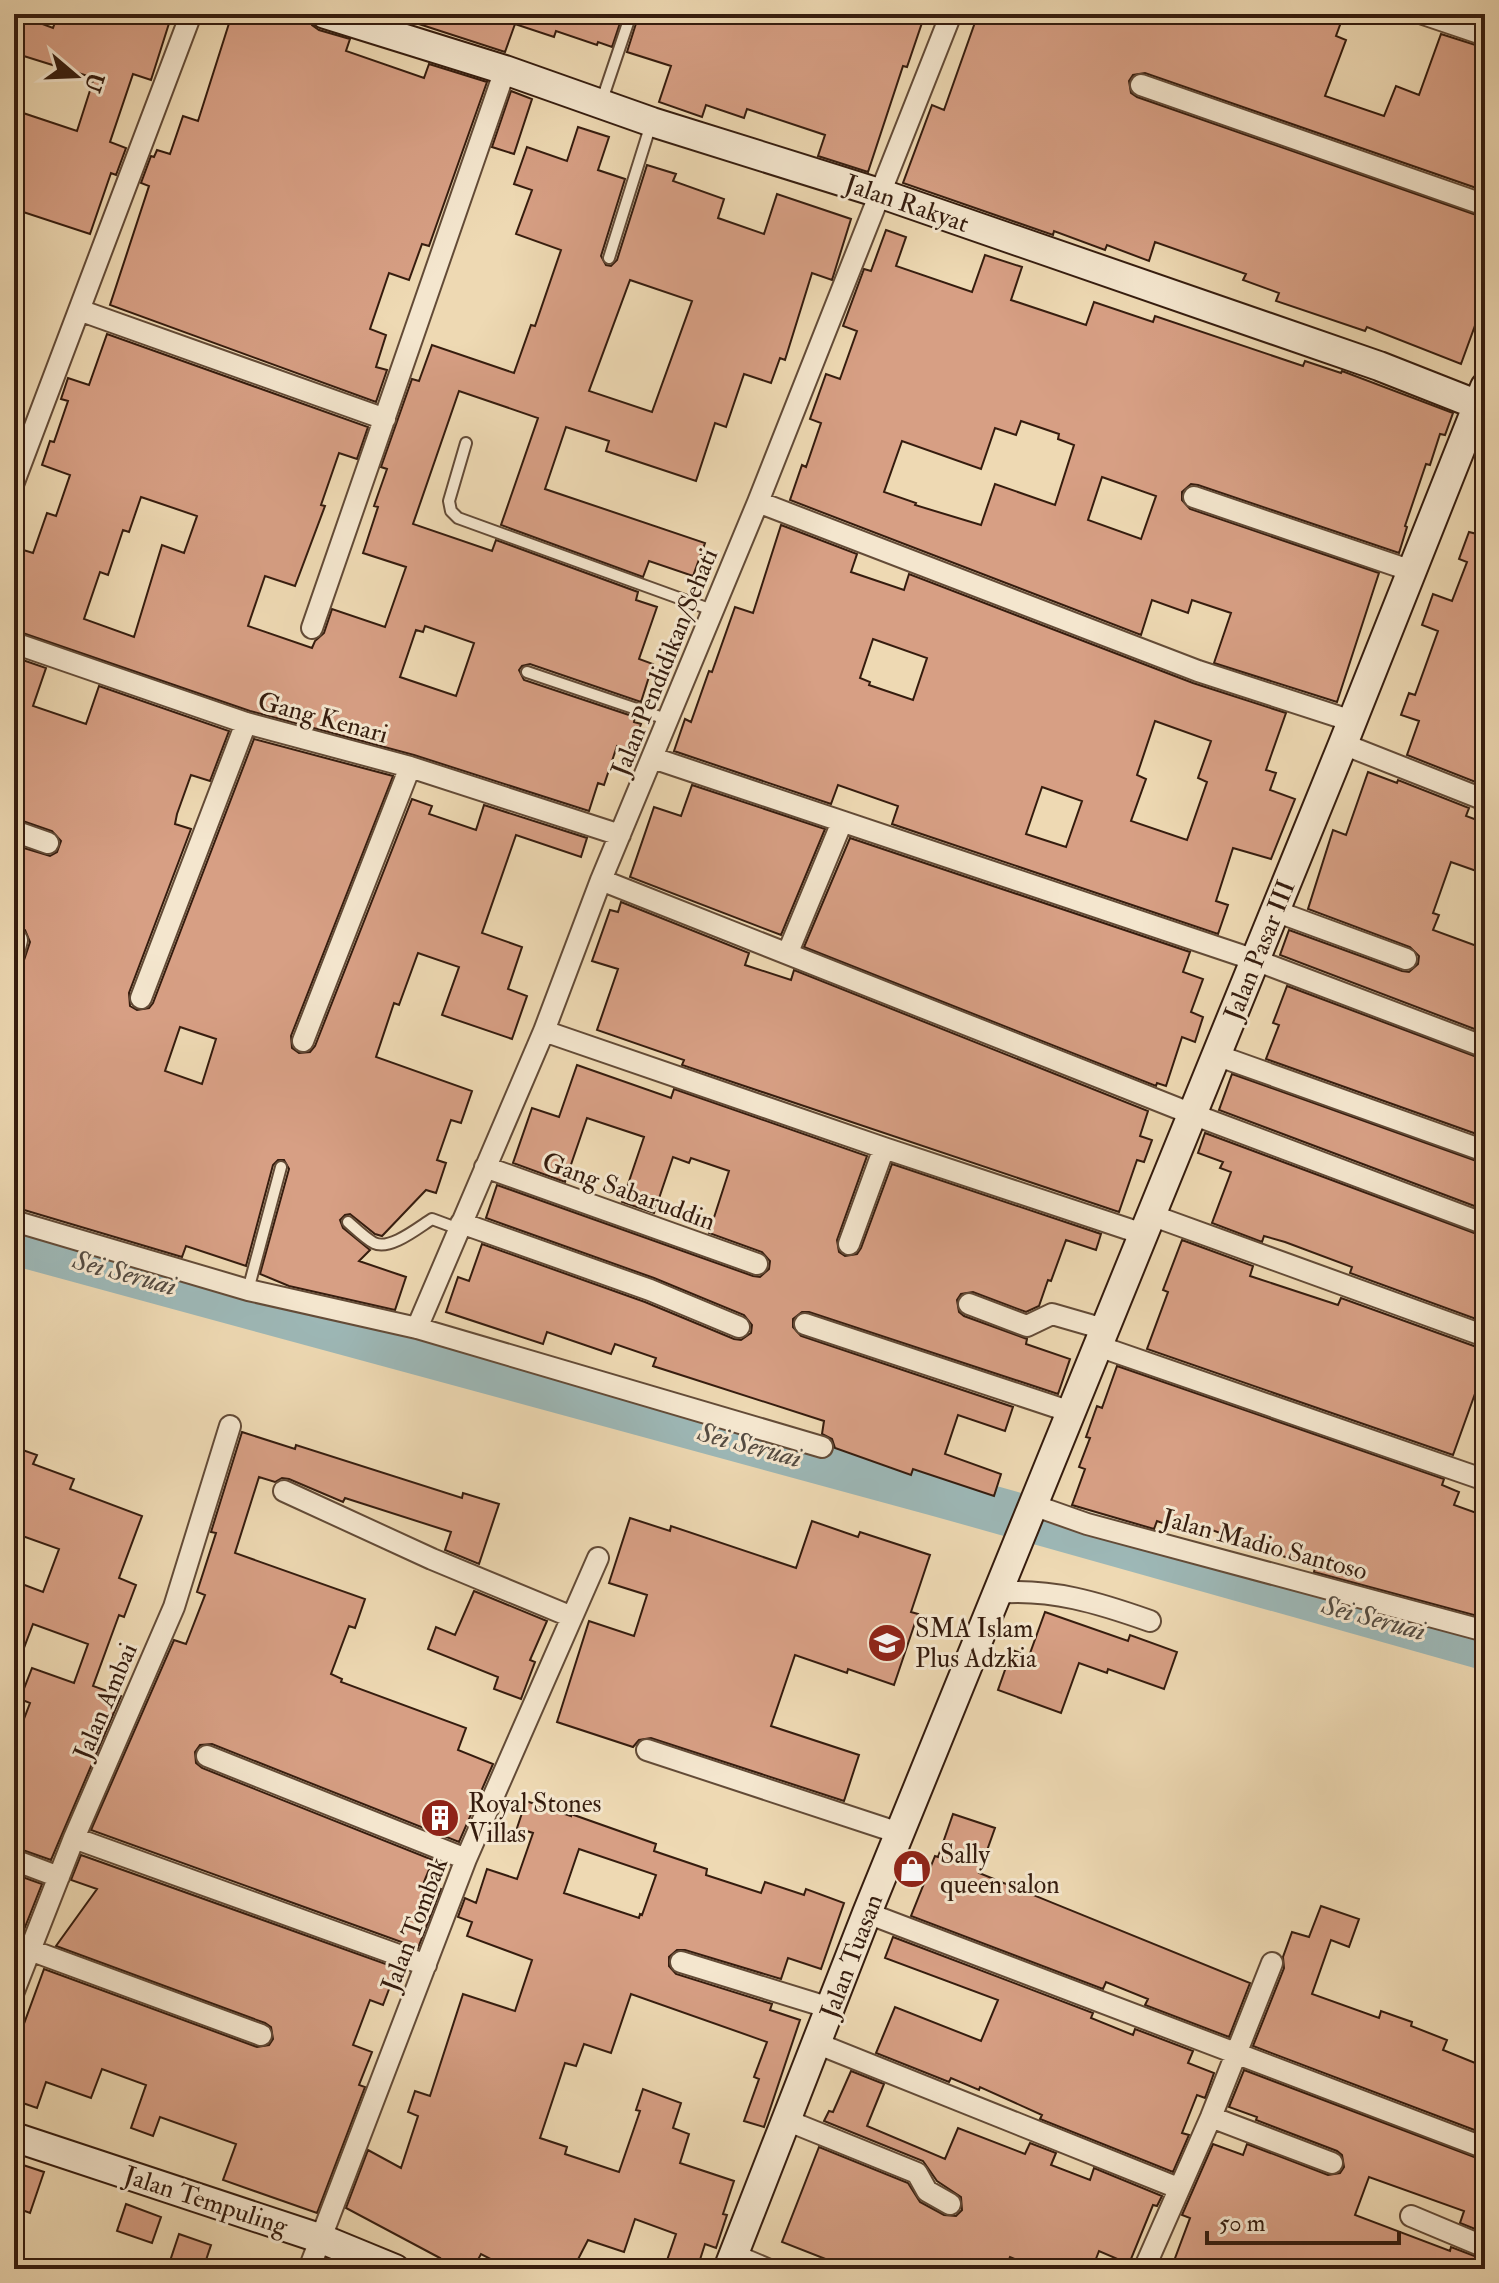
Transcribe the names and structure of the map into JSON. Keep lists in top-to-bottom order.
{
  "streets": {
    "street": [
      "Jalan Rakyat",
      "Jalan Pendidikan/Sehati",
      "Gang Kenari",
      "Jalan Pasar III",
      "Gang Sabaruddin",
      "Jalan Madio Santoso",
      "Jalan Ambai",
      "Jalan Tombak",
      "Jalan Tuasan",
      "Jalan Tempuling"
    ]
  },
  "crossings": [
    ["Jalan Rakyat", "Jalan Pendidikan/Sehati"],
    ["Jalan Rakyat", "Jalan Pasar III"],
    ["Jalan Pendidikan/Sehati", "Gang Kenari"],
    ["Jalan Pendidikan/Sehati", "Gang Sabaruddin"],
    ["Jalan Pasar III", "Jalan Madio Santoso"],
    ["Jalan Pasar III", "Jalan Tuasan"],
    ["Jalan Madio Santoso", "Jalan Tuasan"],
    ["Jalan Tombak", "Jalan Tempuling"]
  ],
  "water": ["Sei Seruai"],
  "places": {
    "school or university": ["SMA Islam Plus Adzkia"],
    "building": ["Royal Stones Villas"],
    "shop": ["Sally queen salon"]
  },
  "scale_bar": "50 m",
  "north": "right"
}
